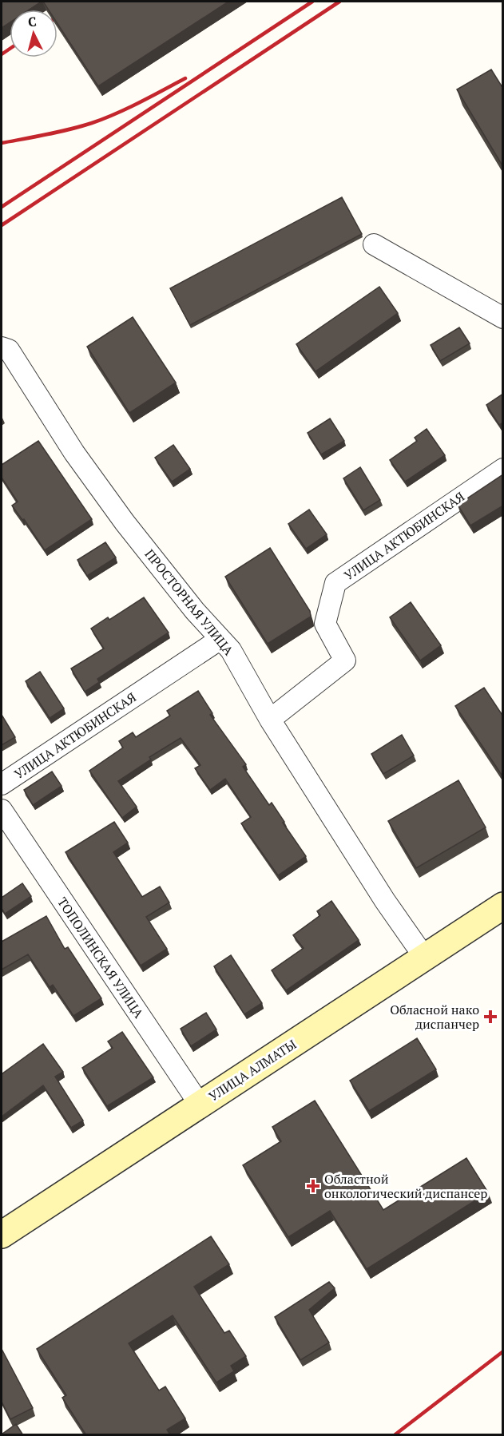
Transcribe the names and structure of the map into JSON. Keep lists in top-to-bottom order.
{
  "streets": {
    "street": [
      "УЛИЦА АКТЮБИНСКАЯ",
      "ПРОСТОРНАЯ УЛИЦА",
      "ТОПОЛИНСКАЯ УЛИЦА",
      "УЛИЦА АЛМАТЫ"
    ]
  },
  "crossings": [
    ["УЛИЦА АКТЮБИНСКАЯ", "ПРОСТОРНАЯ УЛИЦА"],
    ["ПРОСТОРНАЯ УЛИЦА", "УЛИЦА АЛМАТЫ"],
    ["ТОПОЛИНСКАЯ УЛИЦА", "УЛИЦА АЛМАТЫ"]
  ],
  "places": {
    "health": ["Обласной нако диспанчер", "Областной онкологический диспансер"]
  },
  "north": "top"
}
